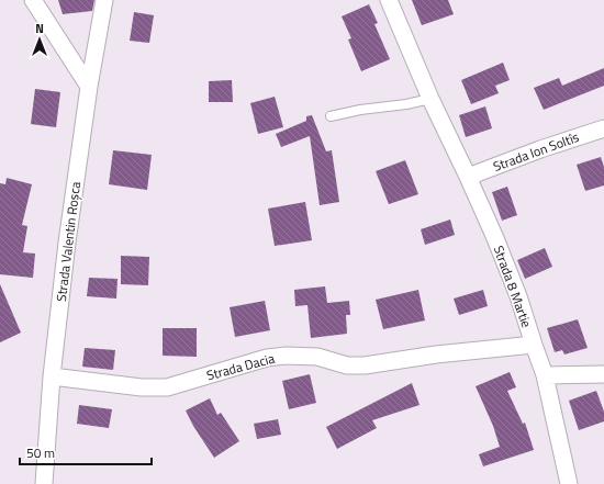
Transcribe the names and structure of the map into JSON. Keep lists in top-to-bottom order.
{
  "streets": {
    "street": [
      "Strada Ion Soltîs",
      "Strada Valentin Roșca",
      "Strada 8 Martie",
      "Strada Dacia"
    ]
  },
  "crossings": [
    ["Strada Ion Soltîs", "Strada 8 Martie"],
    ["Strada Valentin Roșca", "Strada Dacia"],
    ["Strada 8 Martie", "Strada Dacia"]
  ],
  "scale_bar": "50 m",
  "north": "top"
}
